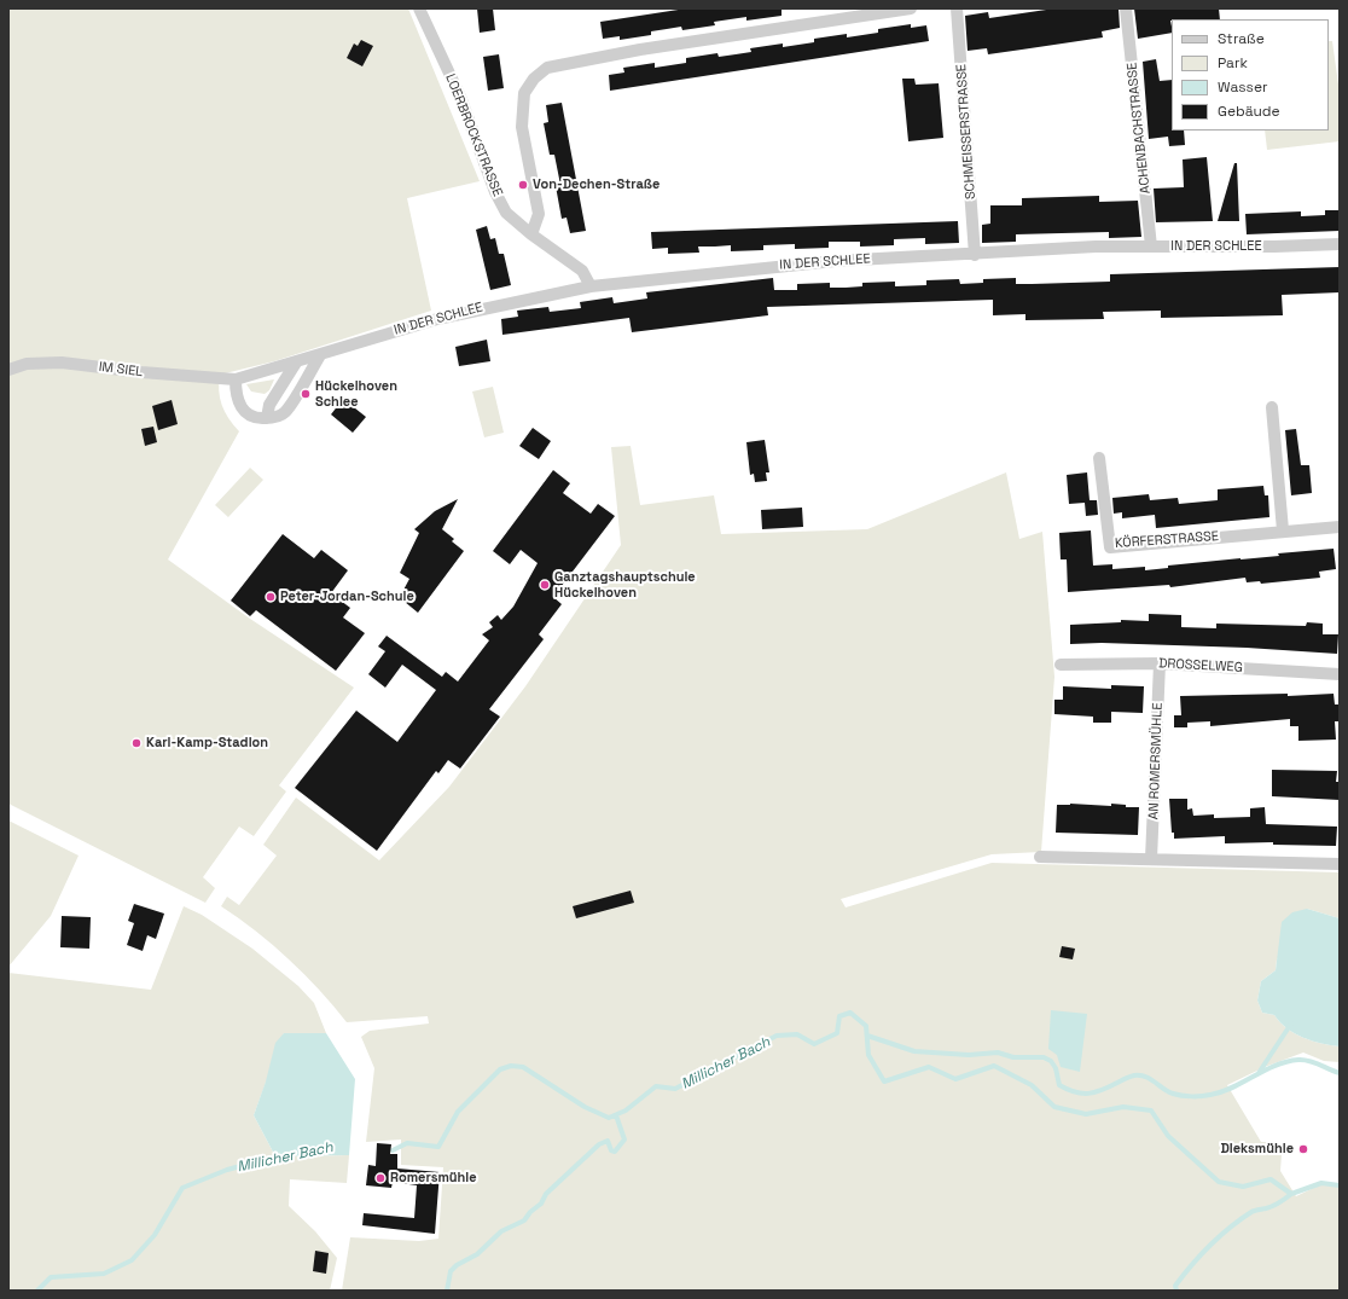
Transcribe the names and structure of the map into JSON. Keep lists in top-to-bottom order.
{
  "streets": {
    "street": [
      "ACHENBACHSTRASSE",
      "SCHMEISSERSTRASSE",
      "LOERBROCKSTRASSE",
      "IN DER SCHLEE",
      "IM SIEL",
      "KÖRFERSTRASSE",
      "DROSSELWEG",
      "AN ROMERSMÜHLE"
    ]
  },
  "crossings": [
    ["ACHENBACHSTRASSE", "IN DER SCHLEE"],
    ["SCHMEISSERSTRASSE", "IN DER SCHLEE"],
    ["LOERBROCKSTRASSE", "IN DER SCHLEE"],
    ["IN DER SCHLEE", "IM SIEL"],
    ["DROSSELWEG", "AN ROMERSMÜHLE"]
  ],
  "water": ["Millicher Bach"],
  "places": [
    "Von-Dechen-Straße",
    "Hückelhoven Schlee",
    "Ganztagshauptschule Hückelhoven",
    "Peter-Jordan-Schule",
    "Karl-Kamp-Stadion",
    "Dieksmühle",
    "Romersmühle"
  ],
  "legend": [
    "Straße",
    "Park",
    "Wasser",
    "Gebäude"
  ]
}
